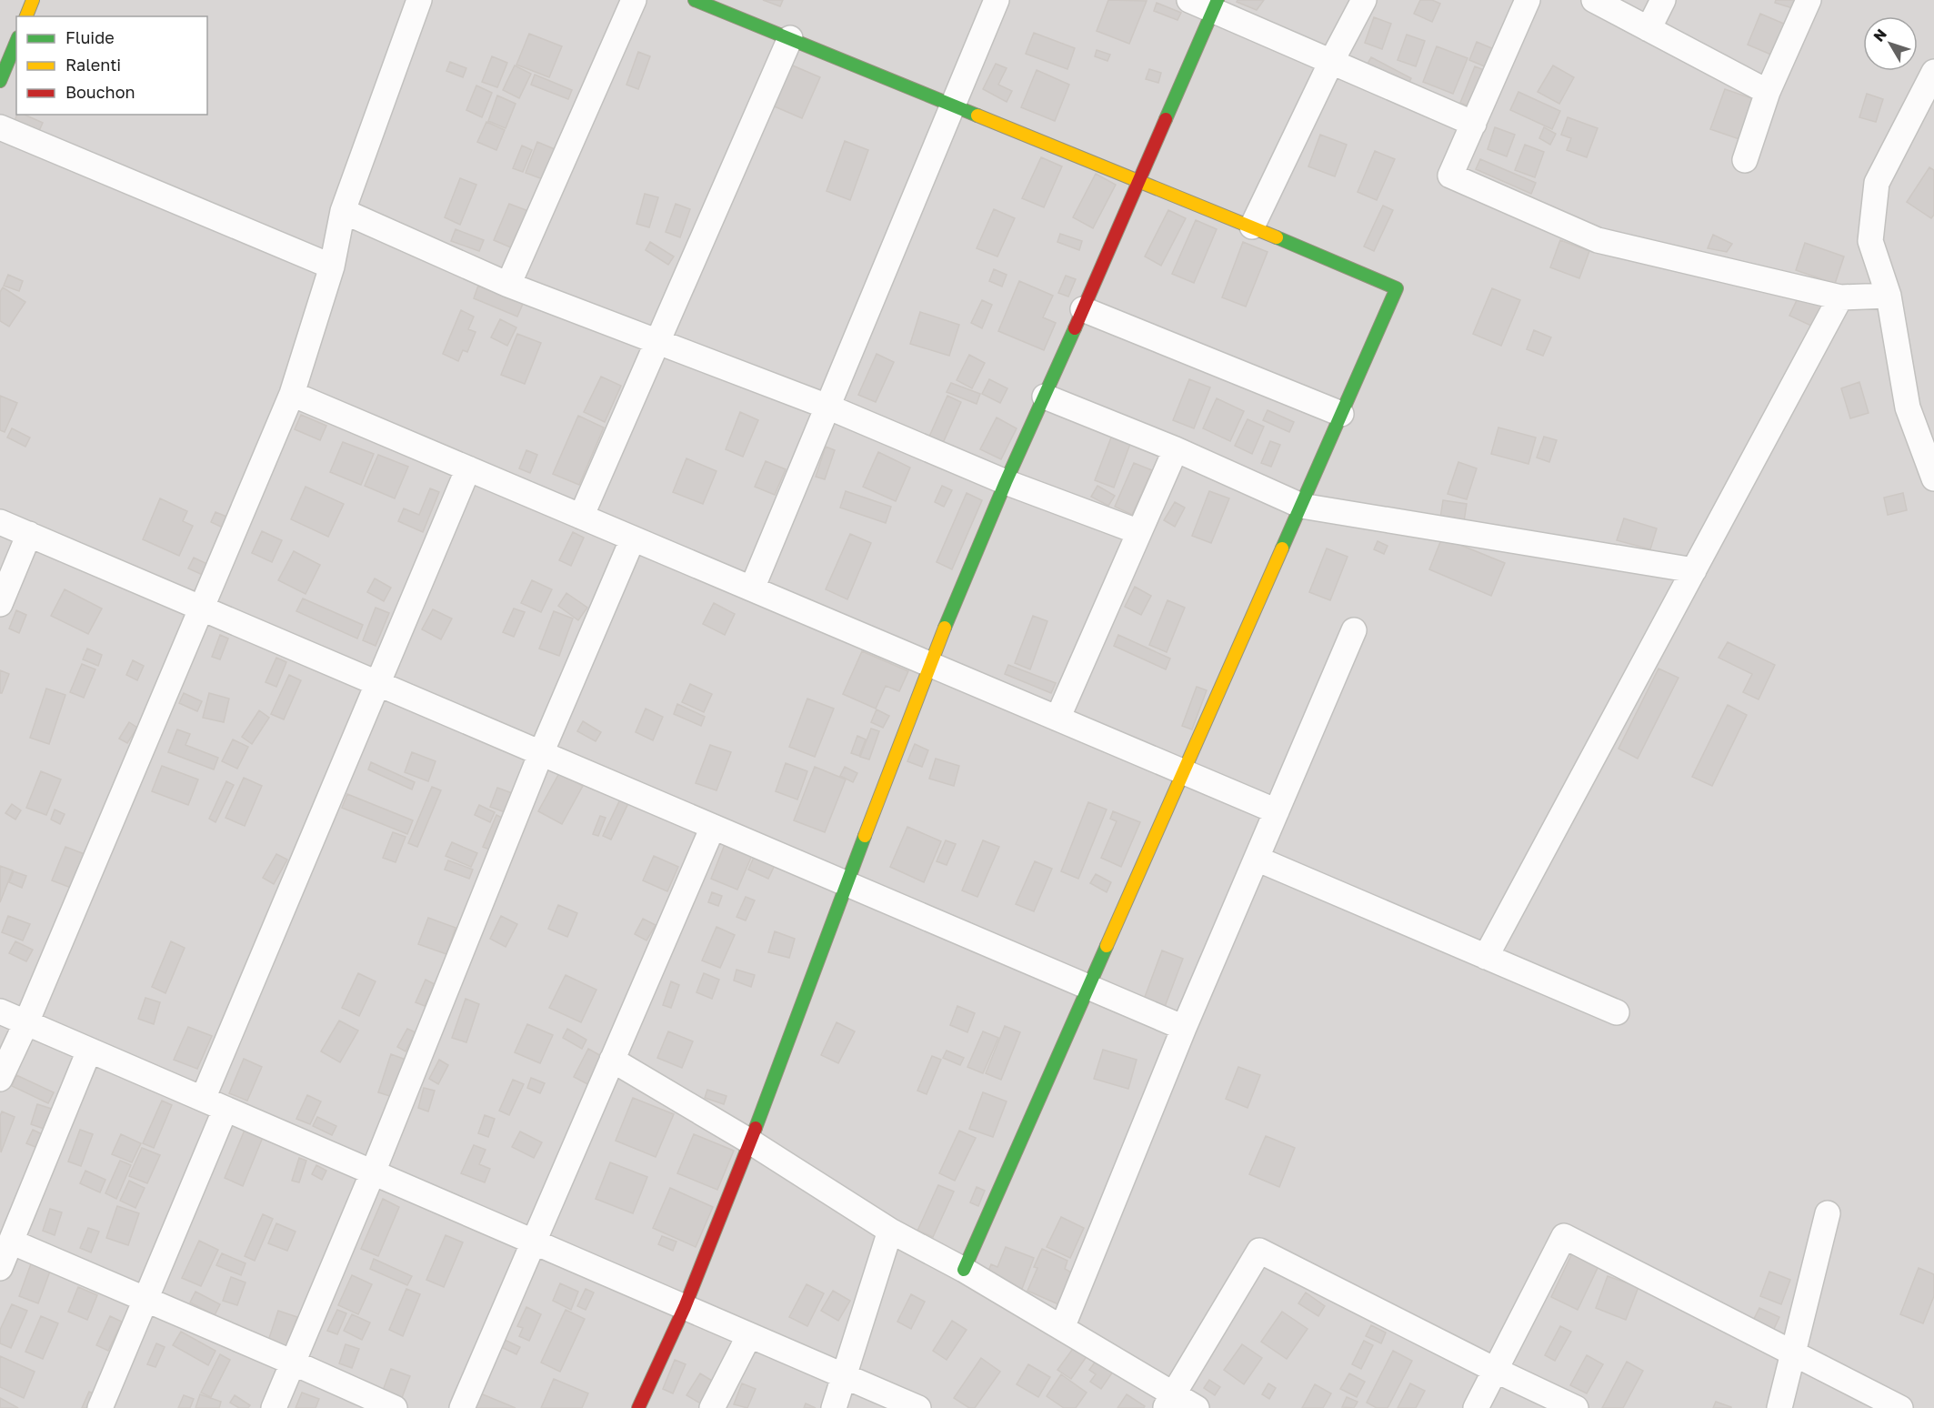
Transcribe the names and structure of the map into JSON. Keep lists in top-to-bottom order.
{
  "legend": ["Fluide", "Ralenti", "Bouchon"],
  "north": "top left"
}
